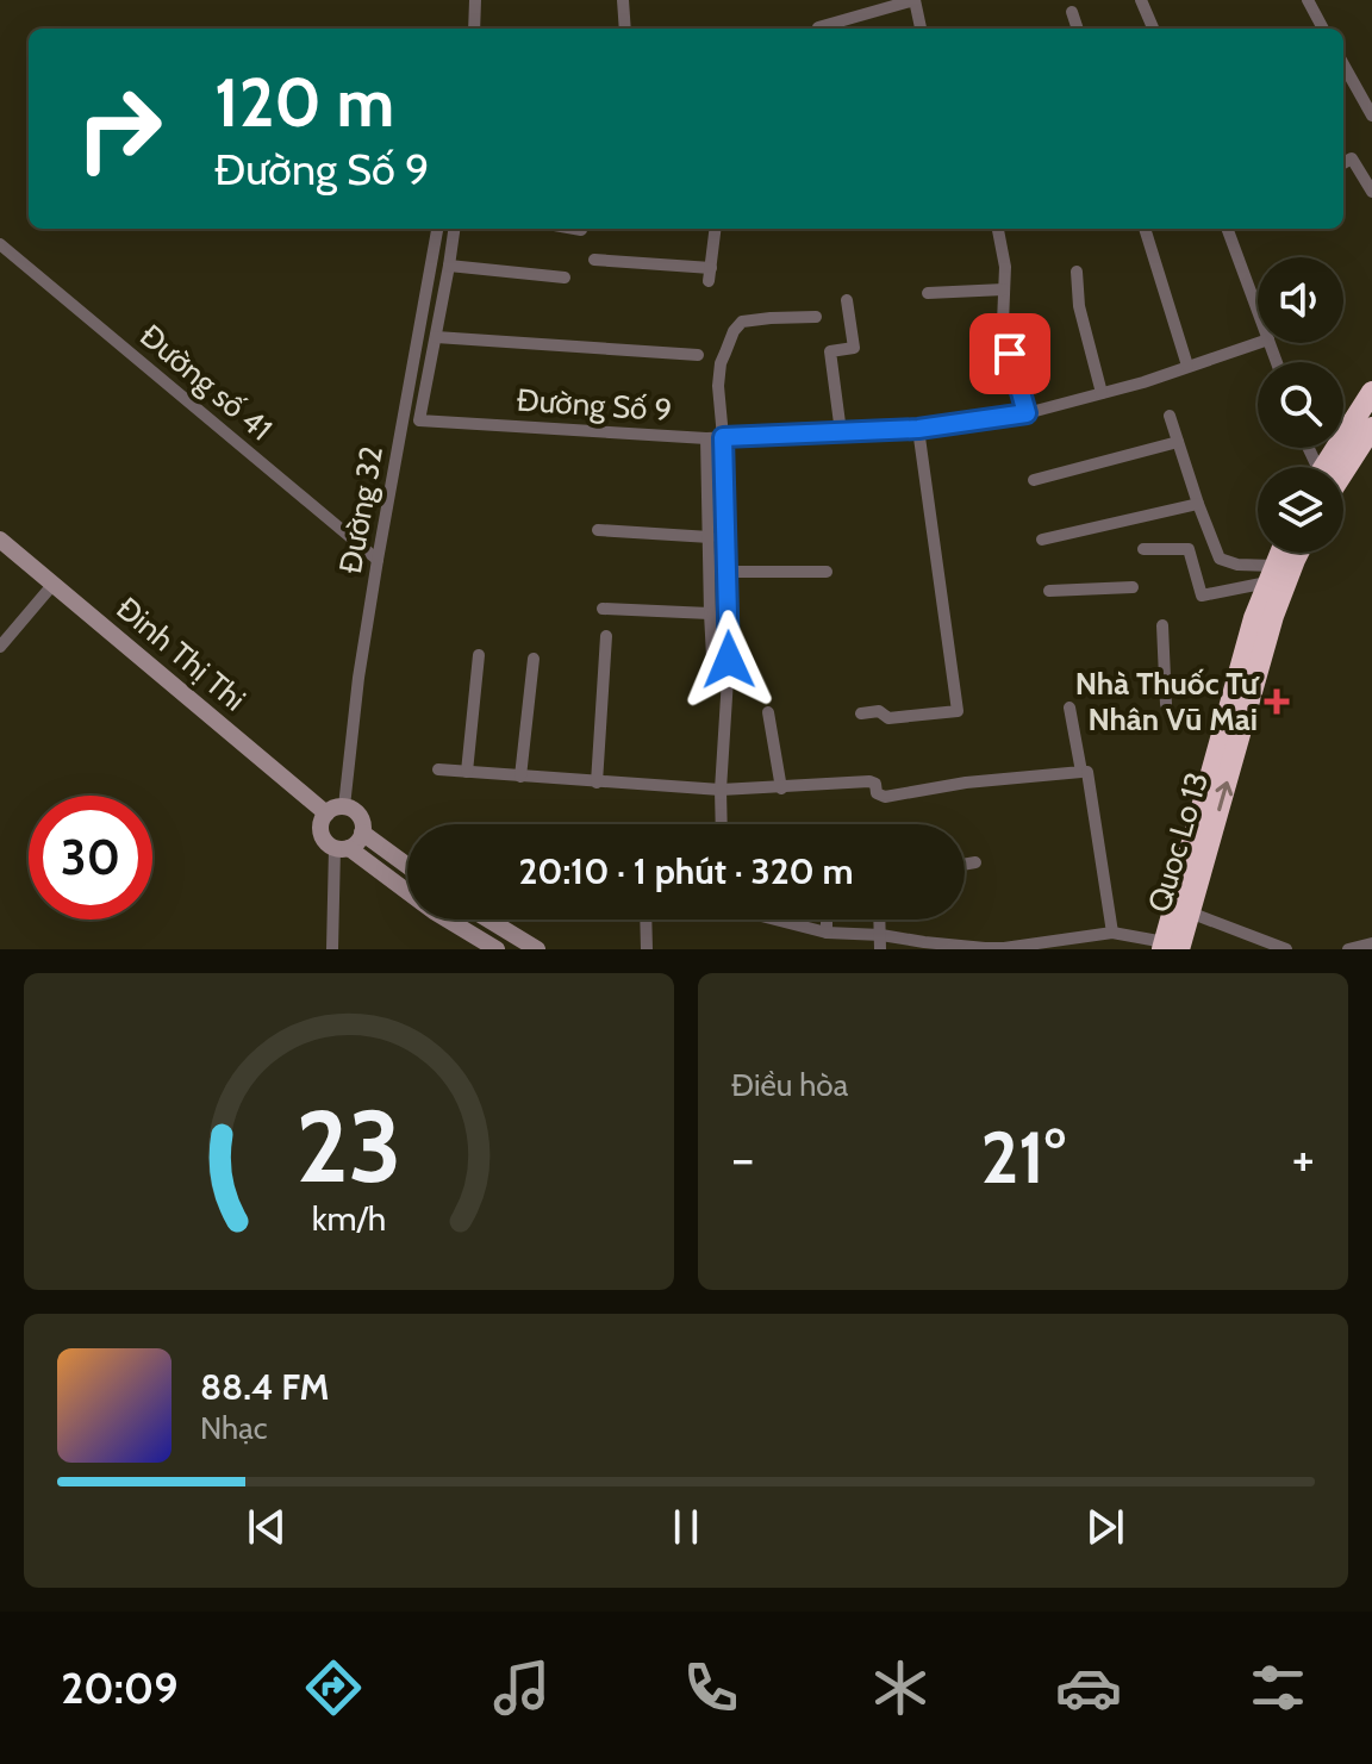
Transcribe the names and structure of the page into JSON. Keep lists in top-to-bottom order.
{
  "streets": {
    "highway": ["Quoc Lo 13"],
    "street": [
      "Đường số 41",
      "Đường Số 9",
      "Đường 32",
      "Đinh Thị Thi"
    ]
  },
  "crossings": [
    ["Đường số 41", "Đường 32"],
    ["Đường 32", "Đinh Thị Thi"]
  ],
  "places": {
    "health": ["Nhà Thuốc Tư Nhân Vū Mai"]
  },
  "page": {
    "turn": ["120 m", "Đường Số 9"],
    "limit": "30",
    "trip": "20:10 · 1 phút · 320 m",
    "tile": "Điều hòa",
    "heat": ["−", "21°", "+"],
    "song": ["88.4 FM", "Nhạc"],
    "tabs": "20:09",
    "gauge": ["23", "km/h"]
  }
}
